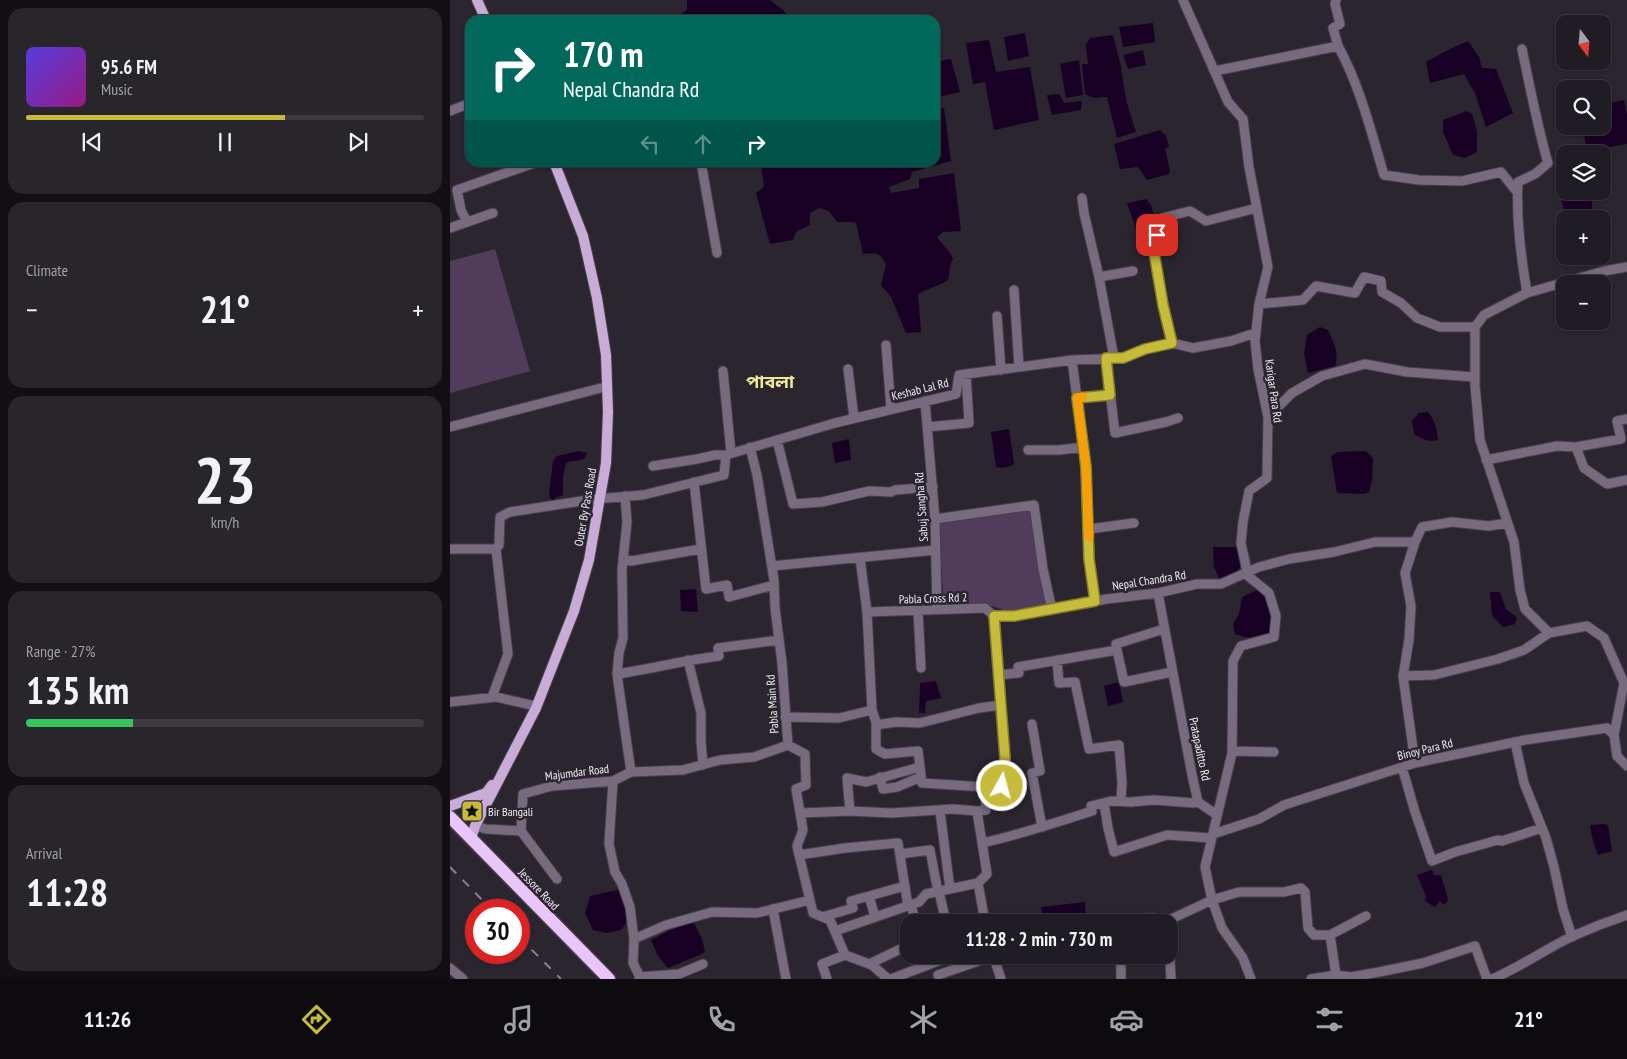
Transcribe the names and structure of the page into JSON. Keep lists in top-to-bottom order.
{
  "streets": {
    "highway": ["Jessore Road"],
    "main road": ["Outer By Pass Road"],
    "street": [
      "Keshab Lal Rd",
      "Karigar Para Rd",
      "Sabuj Sangha Rd",
      "Nepal Chandra Rd",
      "Pabla Cross Rd 2",
      "Pabla Main Rd",
      "Pratapaditto Rd",
      "Binoy Para Rd",
      "Majumdar Road"
    ]
  },
  "crossings": [
    ["Keshab Lal Rd", "Sabuj Sangha Rd"],
    ["Keshab Lal Rd", "Pabla Main Rd"],
    ["Karigar Para Rd", "Nepal Chandra Rd"],
    ["Outer By Pass Road", "Jessore Road"],
    ["Sabuj Sangha Rd", "Pabla Cross Rd 2"],
    ["Nepal Chandra Rd", "Pabla Cross Rd 2"],
    ["Nepal Chandra Rd", "Pratapaditto Rd"],
    ["Pabla Main Rd", "Majumdar Road"]
  ],
  "districts": ["পাবলা"],
  "places": {
    "place": ["Bir Bangali"]
  },
  "north": "bottom",
  "page": {
    "map_buttons": ["+", "−"],
    "turn": ["170 m", "Nepal Chandra Rd"],
    "song": ["95.6 FM", "Music"],
    "tile": [
      "Climate",
      ["23", "km/h"],
      ["Range · 27%", "135 km"],
      ["Arrival", "11:28"]
    ],
    "heat": ["−", "21°", "+"],
    "limit": "30",
    "trip": "11:28 · 2 min · 730 m",
    "tabs": ["11:26", "21°"]
  }
}
